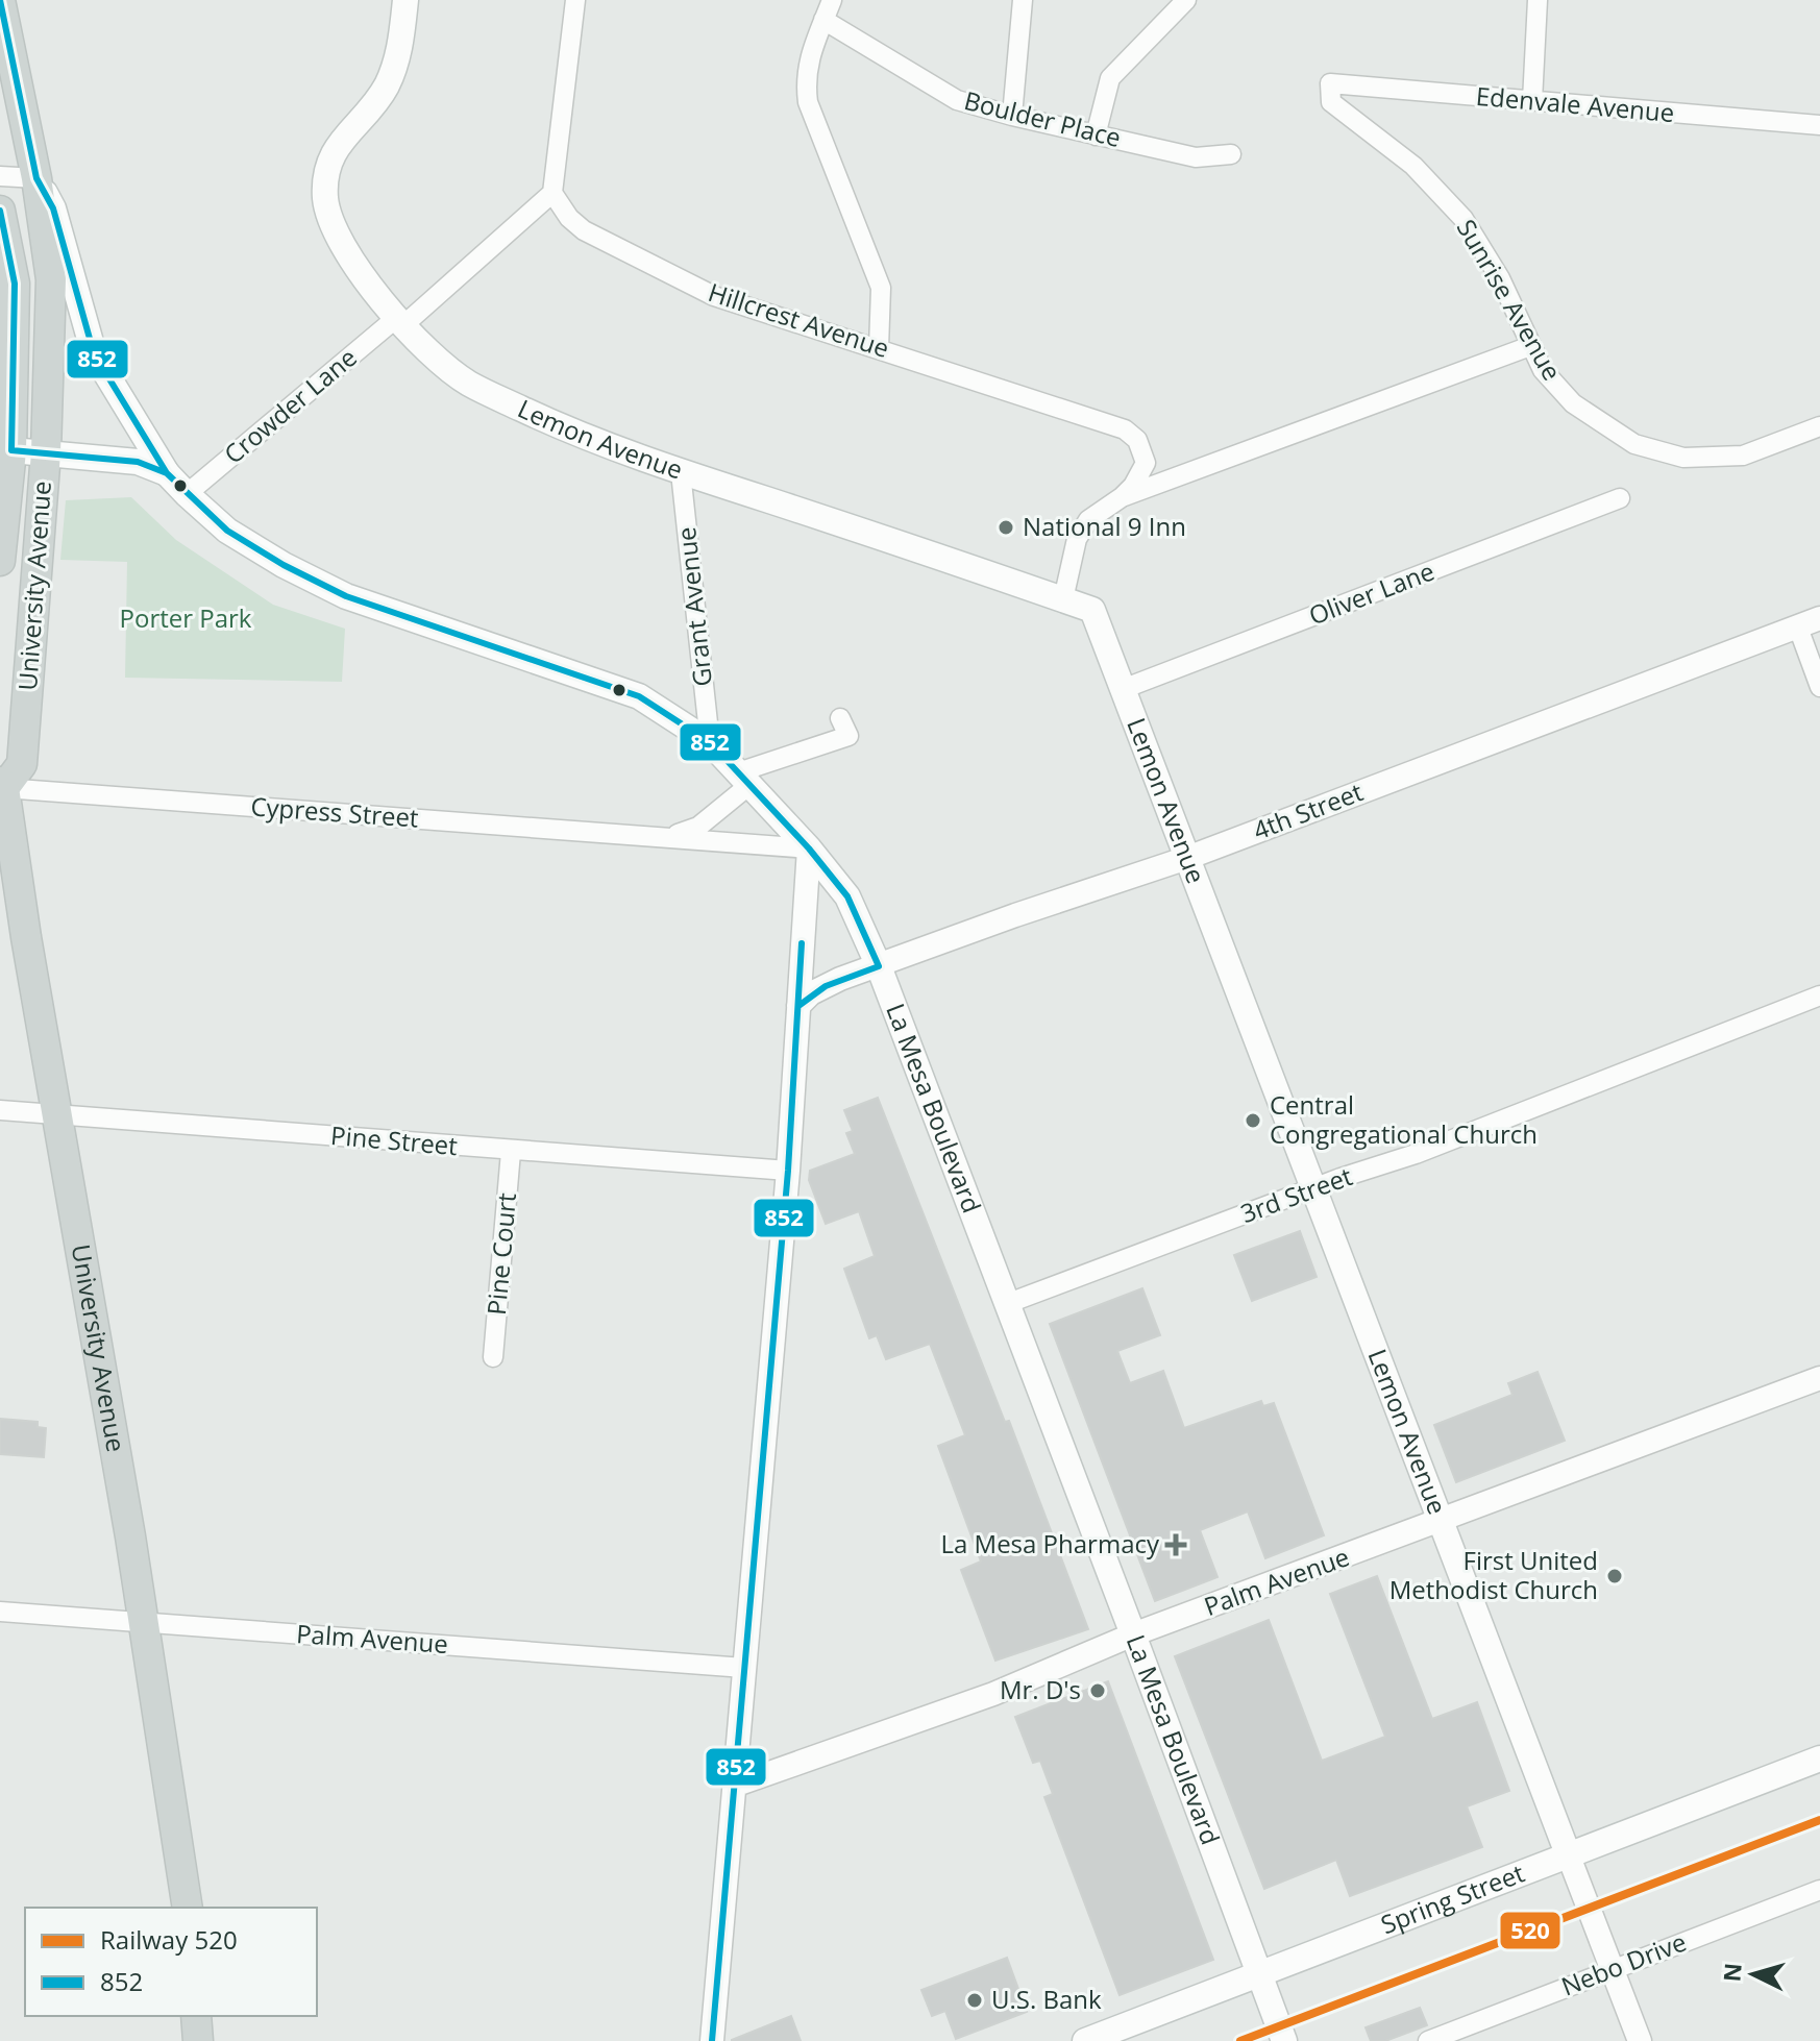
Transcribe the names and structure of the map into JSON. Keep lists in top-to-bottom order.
{
  "streets": {
    "main road": [
      "Lemon Avenue",
      "University Avenue",
      "La Mesa Boulevard",
      "Spring Street"
    ],
    "street": [
      "Edenvale Avenue",
      "Boulder Place",
      "Sunrise Avenue",
      "Hillcrest Avenue",
      "Crowder Lane",
      "Oliver Lane",
      "Grant Avenue",
      "4th Street",
      "Cypress Street",
      "Pine Street",
      "3rd Street",
      "Pine Court",
      "Palm Avenue",
      "Nebo Drive"
    ]
  },
  "crossings": [
    ["Edenvale Avenue", "Sunrise Avenue"],
    ["Sunrise Avenue", "Hillcrest Avenue"],
    ["Hillcrest Avenue", "Crowder Lane"],
    ["Hillcrest Avenue", "Lemon Avenue"],
    ["Crowder Lane", "Lemon Avenue"],
    ["Crowder Lane", "La Mesa Boulevard"],
    ["Lemon Avenue", "Oliver Lane"],
    ["Lemon Avenue", "Grant Avenue"],
    ["Lemon Avenue", "4th Street"],
    ["Lemon Avenue", "3rd Street"],
    ["Lemon Avenue", "Palm Avenue"],
    ["Lemon Avenue", "Spring Street"],
    ["Lemon Avenue", "Nebo Drive"],
    ["University Avenue", "Cypress Street"],
    ["University Avenue", "La Mesa Boulevard"],
    ["University Avenue", "Pine Street"],
    ["University Avenue", "Palm Avenue"],
    ["Grant Avenue", "La Mesa Boulevard"],
    ["4th Street", "La Mesa Boulevard"],
    ["Cypress Street", "La Mesa Boulevard"],
    ["La Mesa Boulevard", "3rd Street"],
    ["La Mesa Boulevard", "Palm Avenue"],
    ["La Mesa Boulevard", "Spring Street"],
    ["Pine Street", "Pine Court"]
  ],
  "parks": ["Porter Park"],
  "places": {
    "other": [
      "National 9 Inn",
      "Central Congregational Church",
      "First United Methodist Church",
      "Mr. D's",
      "U.S. Bank"
    ],
    "health": ["La Mesa Pharmacy"]
  },
  "lines": ["transit line 852", "rail line 520"],
  "legend": ["Railway 520", "852"],
  "north": "left"
}
